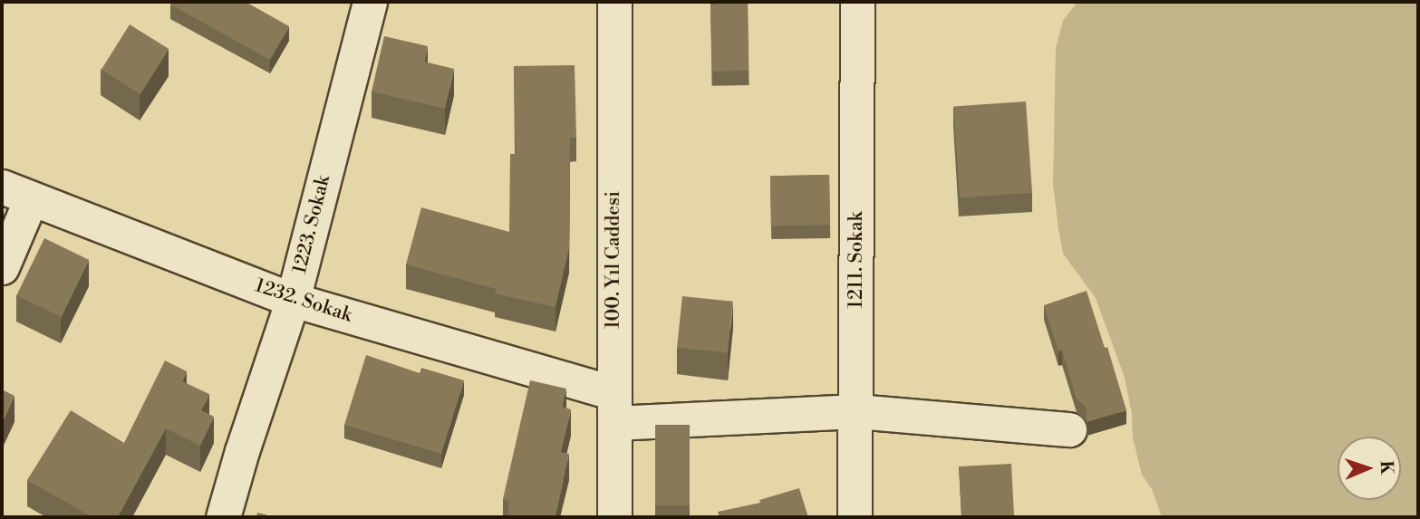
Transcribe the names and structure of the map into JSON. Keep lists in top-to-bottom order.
{
  "streets": {
    "street": [
      "1223. Sokak",
      "100. Yıl Caddesi",
      "1211. Sokak",
      "1232. Sokak"
    ]
  },
  "crossings": [
    ["1223. Sokak", "1232. Sokak"],
    ["100. Yıl Caddesi", "1232. Sokak"],
    ["1211. Sokak", "1232. Sokak"]
  ],
  "north": "right"
}
